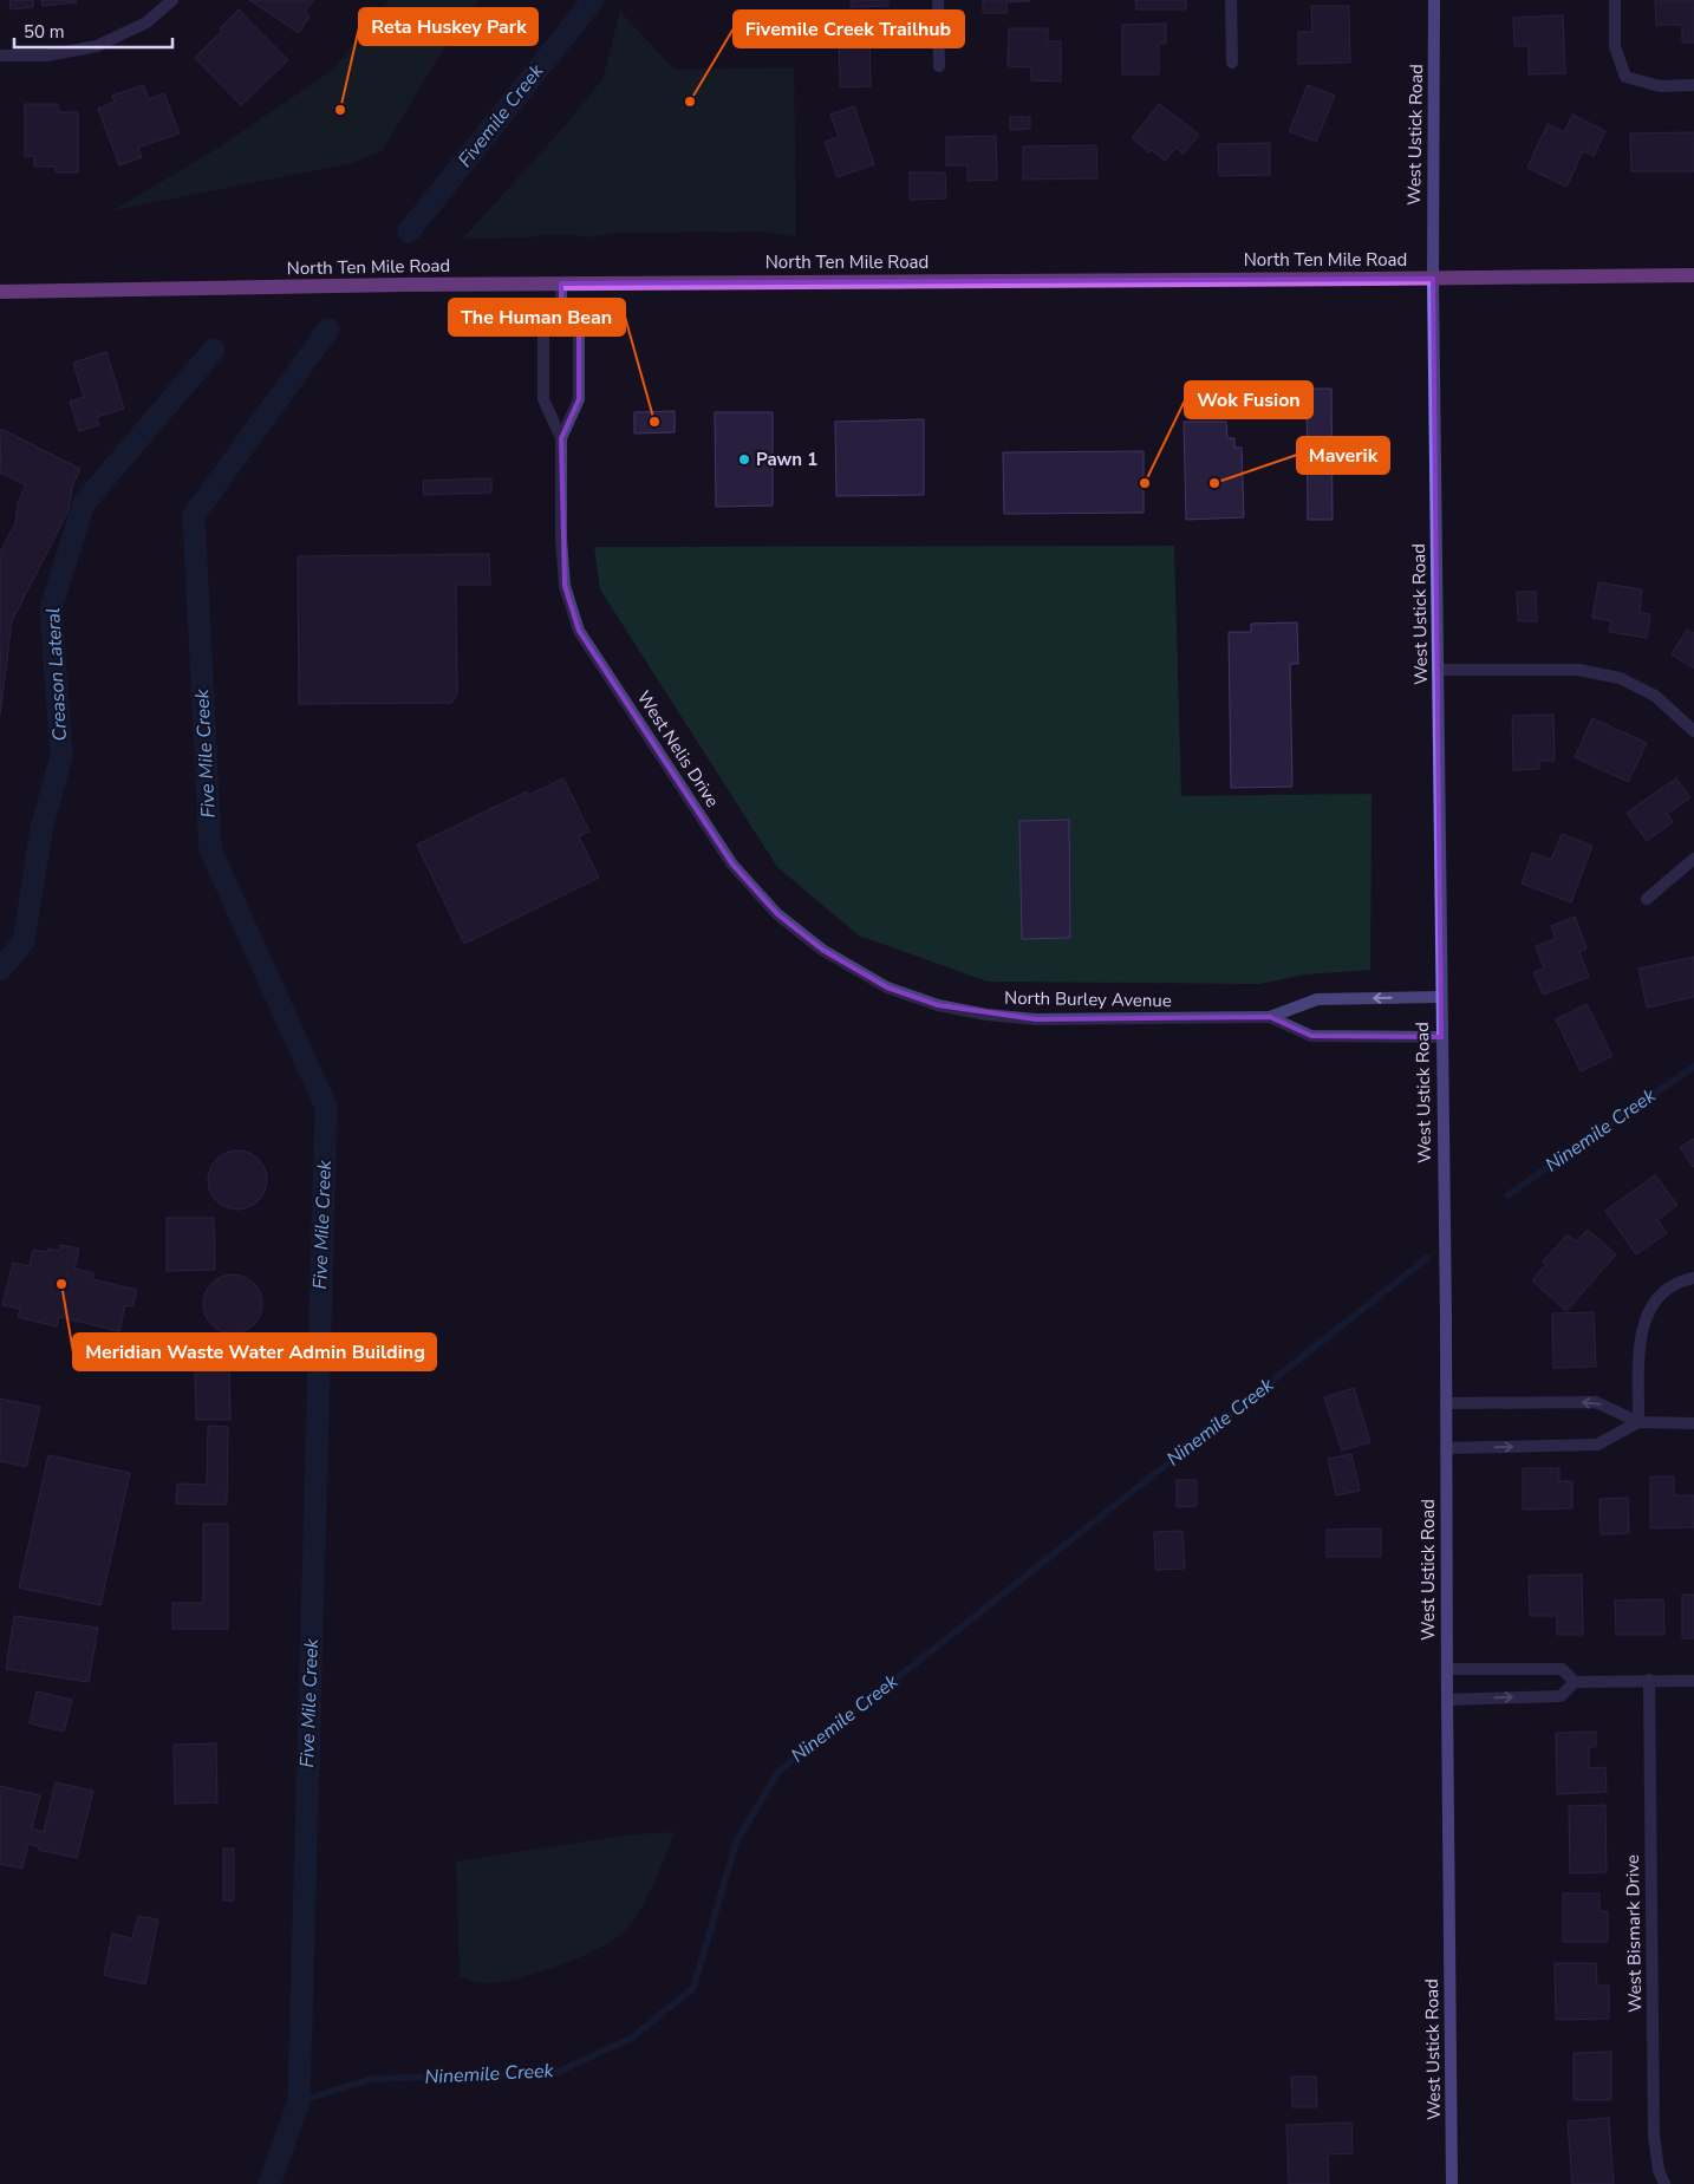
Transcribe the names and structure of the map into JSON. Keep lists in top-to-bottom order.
{
  "streets": {
    "main road": ["West Ustick Road", "North Ten Mile Road"],
    "street": ["West Nelis Drive", "North Burley Avenue", "West Bismark Drive"]
  },
  "crossings": [
    ["West Ustick Road", "North Ten Mile Road"],
    ["West Ustick Road", "North Burley Avenue"],
    ["West Nelis Drive", "North Burley Avenue"]
  ],
  "water": [
    "Fivemile Creek",
    "Creason Lateral",
    "Five Mile Creek",
    "Ninemile Creek"
  ],
  "places": [
    "Fivemile Creek Trailhub",
    "Reta Huskey Park",
    "The Human Bean",
    "Pawn 1",
    "Wok Fusion",
    "Maverik",
    "Meridian Waste Water Admin Building"
  ],
  "scale_bar": "50 m"
}
